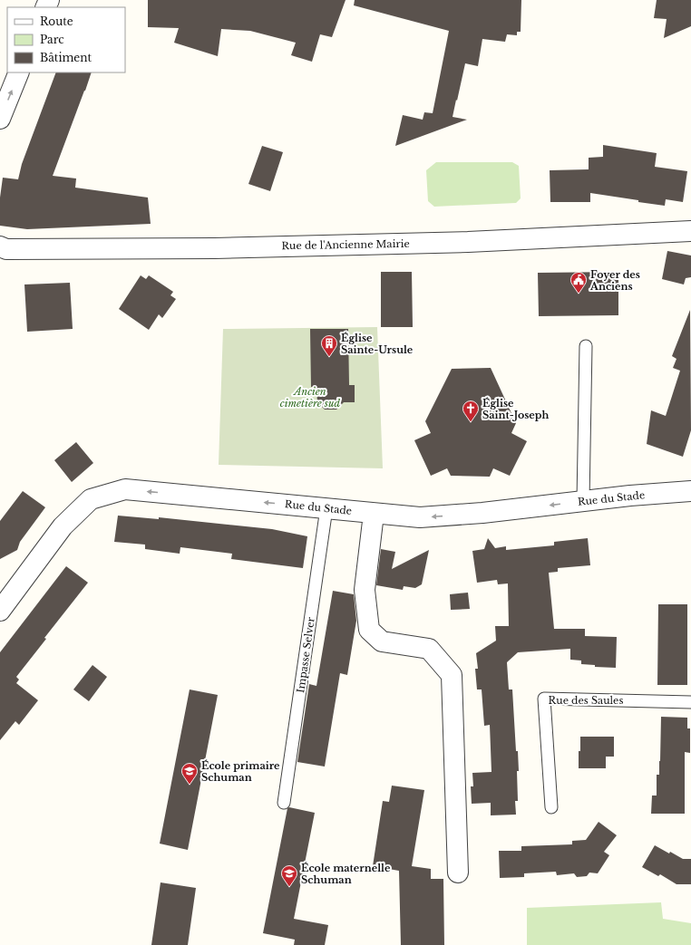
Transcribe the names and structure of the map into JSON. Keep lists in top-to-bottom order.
{
  "streets": {
    "street": ["Rue de l'Ancienne Mairie", "Rue du Stade"],
    "lane": ["Impasse Selver", "Rue des Saules"]
  },
  "crossings": [
    ["Rue du Stade", "Impasse Selver"]
  ],
  "one_way": ["Rue du Stade"],
  "parks": ["Ancien cimetière sud"],
  "places": {
    "public building": ["Foyer des Anciens"],
    "building": ["Église Sainte-Ursule"],
    "church": ["Église Saint-Joseph"],
    "school or university": ["École primaire Schuman", "École maternelle Schuman"]
  },
  "legend": ["Route", "Parc", "Bâtiment"]
}
